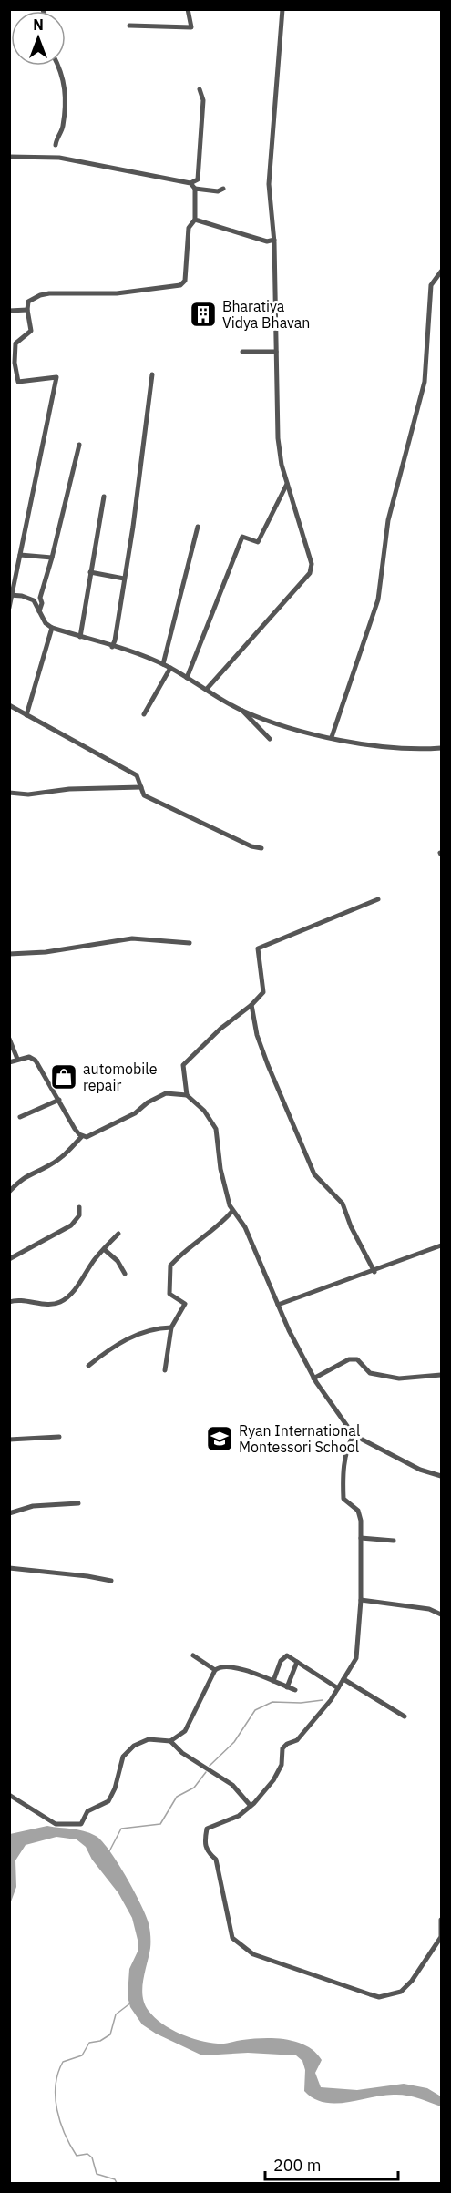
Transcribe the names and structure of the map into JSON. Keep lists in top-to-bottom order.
{
  "places": {
    "building": ["Bharatiya Vidya Bhavan"],
    "shop": ["automobile repair"],
    "school or university": ["Ryan International Montessori School"]
  },
  "scale_bar": "200 m",
  "north": "top"
}
